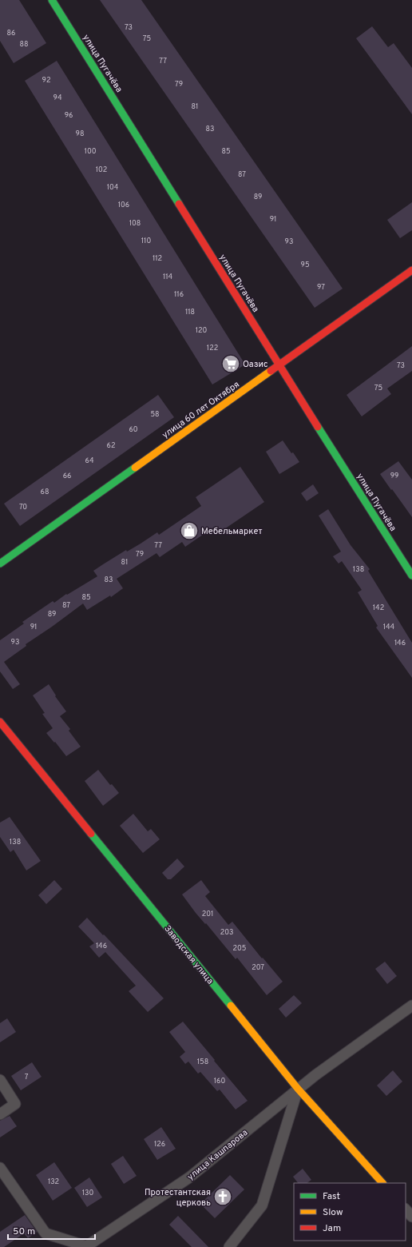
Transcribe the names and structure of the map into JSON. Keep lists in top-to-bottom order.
{
  "streets": {
    "street": [
      "улица Пугачёва",
      "улица 60 лет Октября",
      "Заводская улица",
      "улица Кашпарова"
    ]
  },
  "crossings": [
    ["улица Пугачёва", "улица 60 лет Октября"],
    ["Заводская улица", "улица Кашпарова"]
  ],
  "places": {
    "supermarket": ["Оазис"],
    "shop": ["Мебельмаркет"],
    "church": ["Протестантская церковь"]
  },
  "house_numbers": [
    "73",
    "86",
    "75",
    "88",
    "77",
    "92",
    "79",
    "94",
    "81",
    "96",
    "83",
    "98",
    "100",
    "85",
    "102",
    "87",
    "104",
    "89",
    "106",
    "91",
    "108",
    "110",
    "93",
    "112",
    "95",
    "114",
    "97",
    "116",
    "118",
    "120",
    "122",
    "73",
    "75",
    "58",
    "60",
    "62",
    "64",
    "66",
    "99",
    "68",
    "70",
    "77",
    "79",
    "81",
    "138",
    "83",
    "85",
    "87",
    "142",
    "89",
    "91",
    "144",
    "93",
    "146",
    "138",
    "201",
    "203",
    "146",
    "205",
    "207",
    "158",
    "7",
    "160",
    "126",
    "132",
    "130"
  ],
  "legend": ["Fast", "Slow", "Jam"],
  "scale_bar": "50 m"
}
